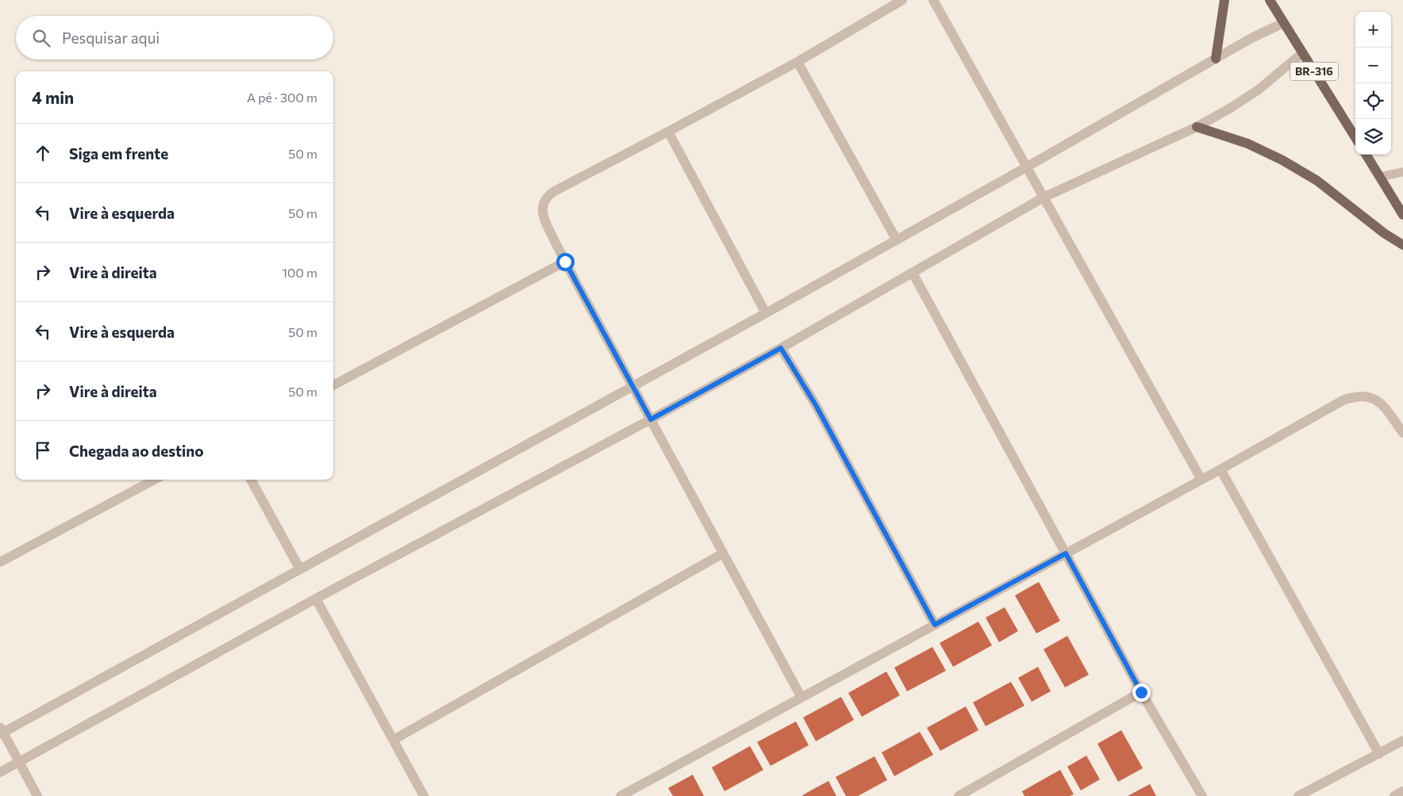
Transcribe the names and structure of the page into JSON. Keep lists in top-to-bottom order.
{
  "streets": {
    "main road": ["BR-316"]
  },
  "page": {
    "map_buttons": ["+", "−"],
    "search": "Pesquisar aqui",
    "heading": ["4 min", "A pé · 300 m"],
    "list": [
      ["Siga em frente", "50 m"],
      ["Vire à esquerda", "50 m"],
      ["Vire à direita", "100 m"],
      ["Vire à esquerda", "50 m"],
      ["Vire à direita", "50 m"],
      "Chegada ao destino"
    ]
  }
}
